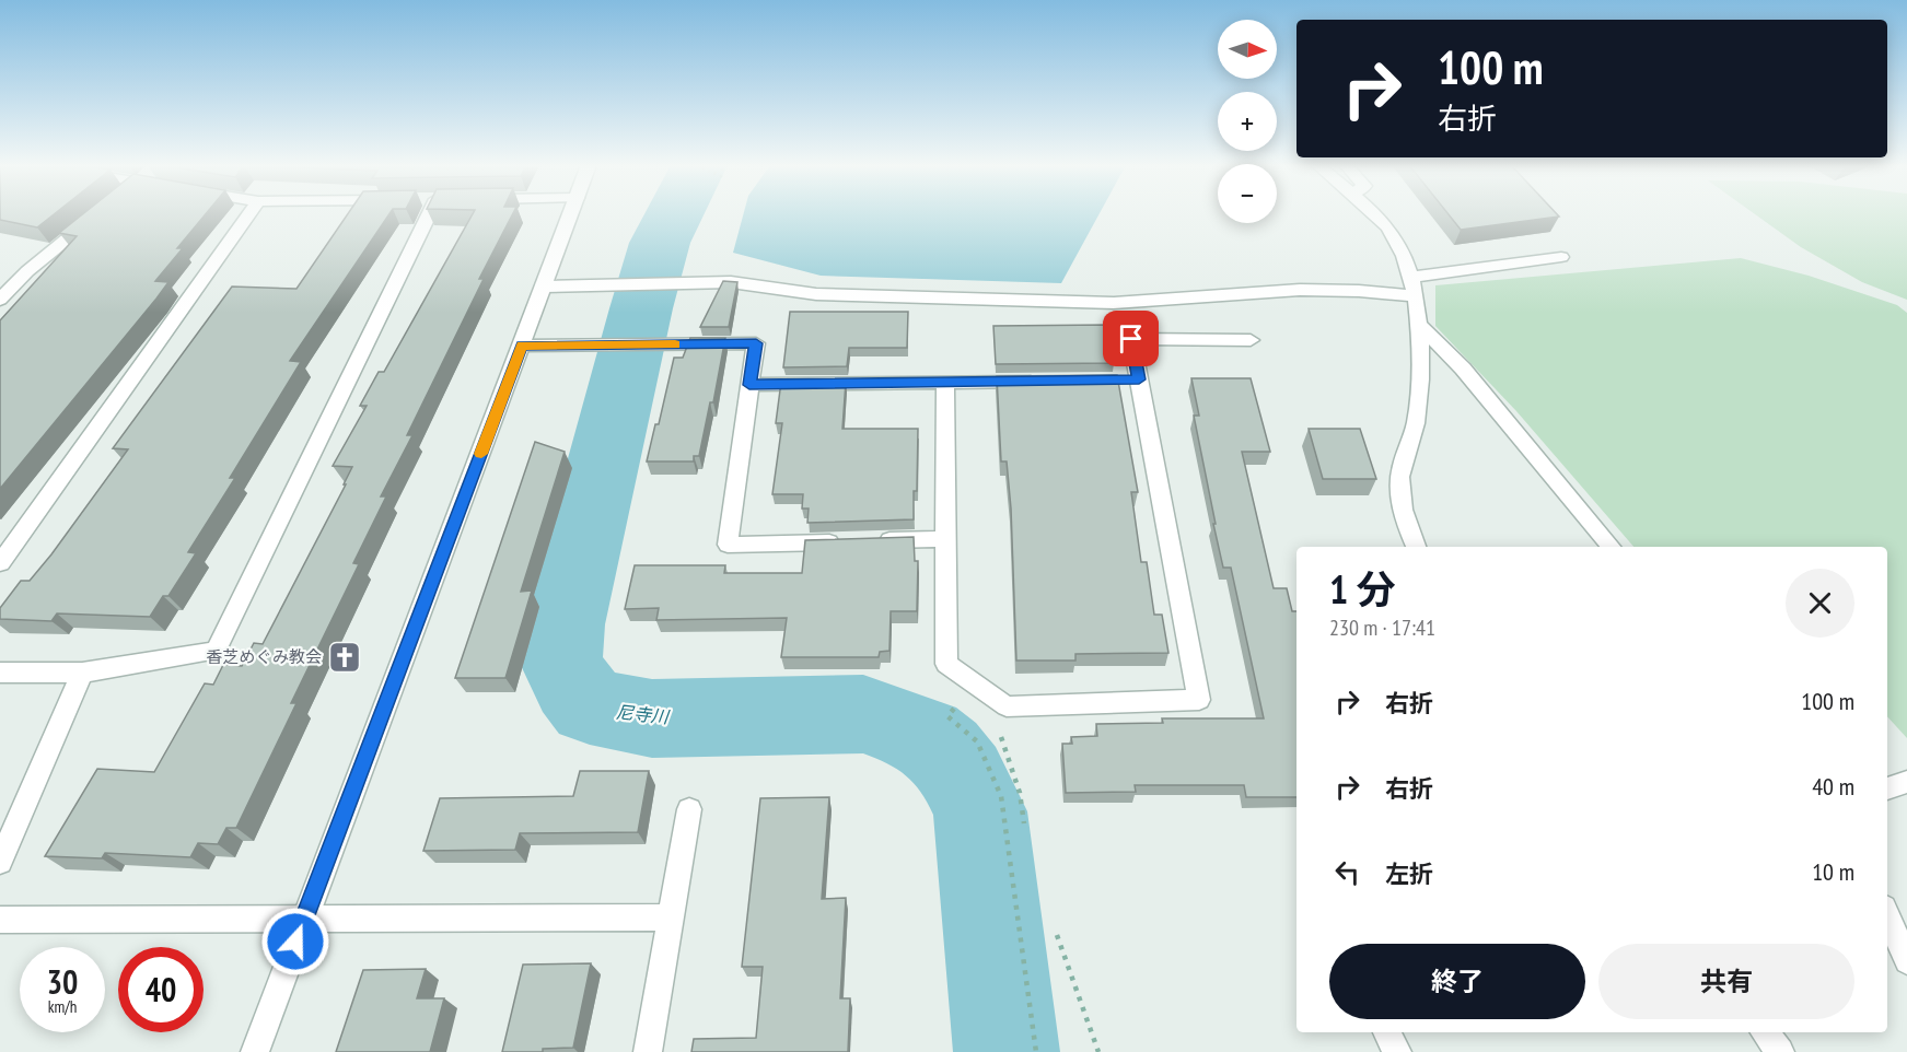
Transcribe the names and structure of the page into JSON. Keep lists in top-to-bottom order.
{
  "water": ["尼寺川"],
  "places": {
    "church": ["香芝めぐみ教会"]
  },
  "north": "right",
  "page": {
    "map_buttons": ["+", "−"],
    "turn": ["100 m", "右折"],
    "heading": ["1 分", "230 m · 17:41"],
    "list": [
      {
        "name": "右折",
        "value": "100 m"
      },
      {
        "name": "右折",
        "value": "40 m"
      },
      {
        "name": "左折",
        "value": "10 m"
      }
    ],
    "buttons": ["終了", "共有"],
    "speed": "30 km/h",
    "limit": "40"
  }
}
